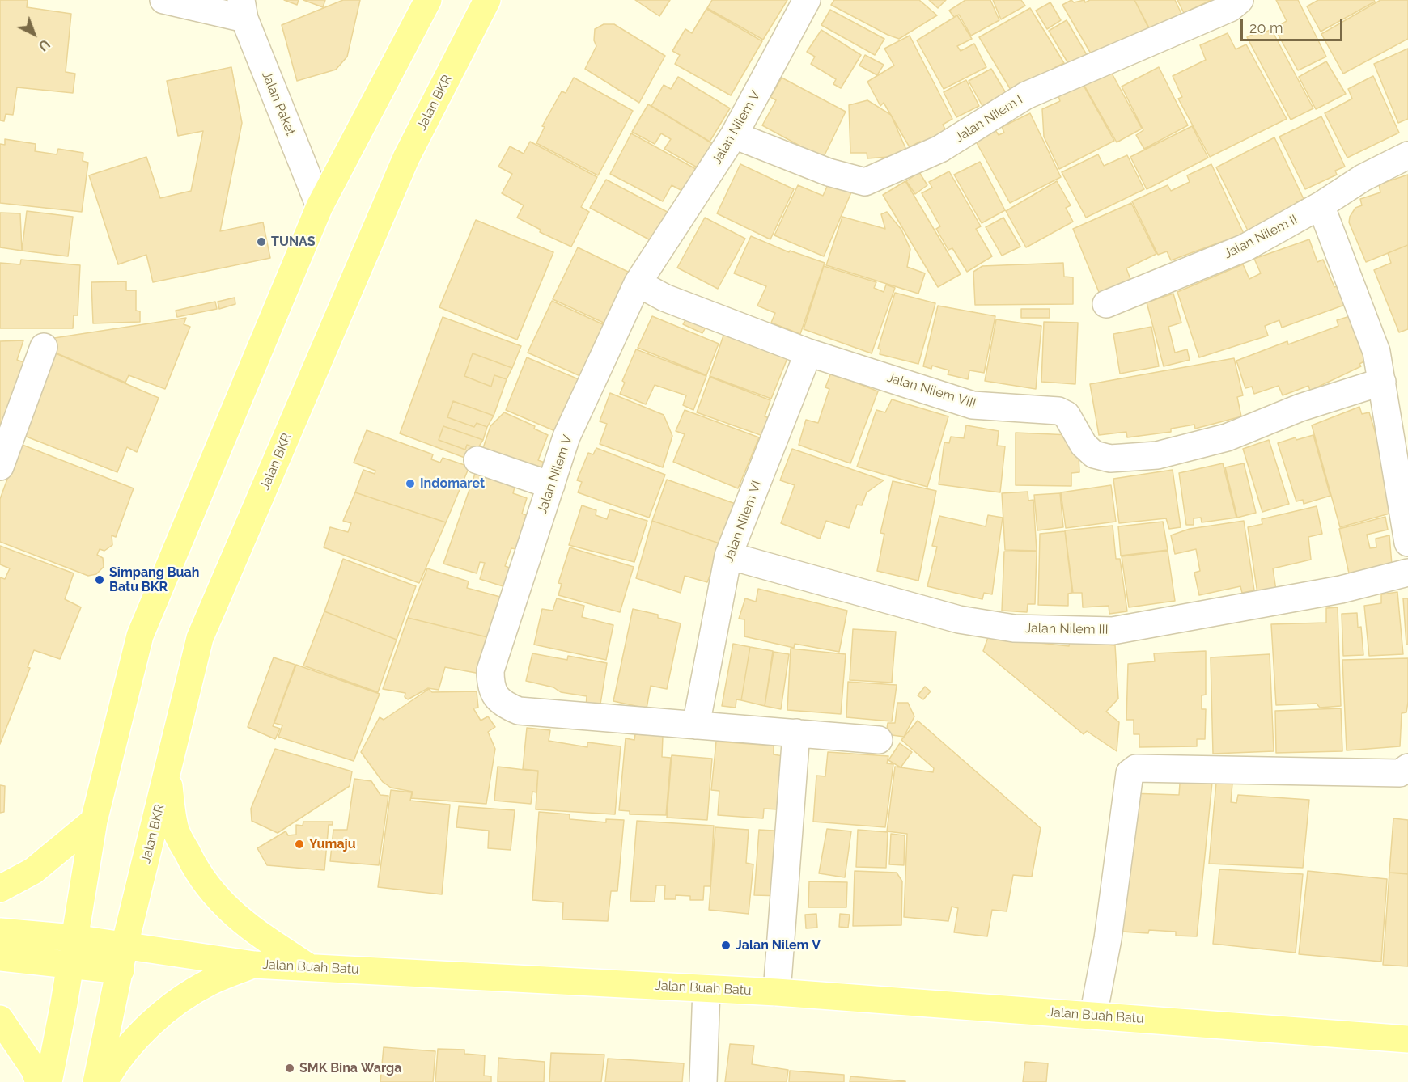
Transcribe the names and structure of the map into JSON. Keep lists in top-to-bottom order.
{
  "streets": {
    "main road": ["Jalan BKR", "Jalan Buah Batu"],
    "street": [
      "Jalan Paket",
      "Jalan Nilem I",
      "Jalan Nilem V",
      "Jalan Nilem II",
      "Jalan Nilem VIII",
      "Jalan Nilem VI",
      "Jalan Nilem III"
    ]
  },
  "crossings": [
    ["Jalan BKR", "Jalan Buah Batu"],
    ["Jalan Nilem I", "Jalan Nilem V"],
    ["Jalan Nilem V", "Jalan Nilem VIII"],
    ["Jalan Nilem V", "Jalan Nilem VI"],
    ["Jalan Nilem VIII", "Jalan Nilem VI"],
    ["Jalan Nilem VI", "Jalan Nilem III"]
  ],
  "places": [
    "TUNAS",
    "Indomaret",
    "Simpang Buah Batu BKR",
    "Yumaju",
    "Jalan Nilem V",
    "SMK Bina Warga"
  ],
  "scale_bar": "20 m",
  "north": "bottom right"
}
